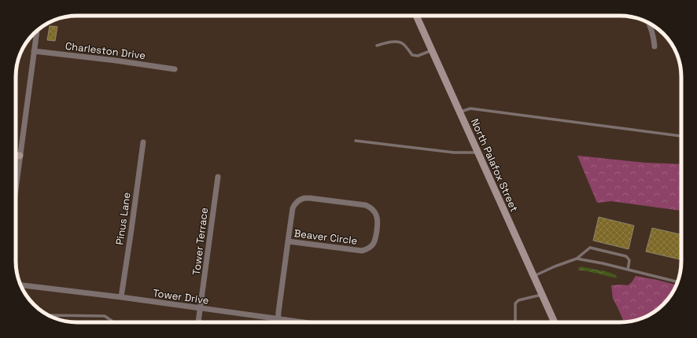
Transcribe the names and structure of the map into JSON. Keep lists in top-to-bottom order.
{
  "streets": {
    "main road": ["North Palafox Street"],
    "street": [
      "Charleston Drive",
      "Pinus Lane",
      "Beaver Circle",
      "Tower Terrace",
      "Tower Drive"
    ]
  },
  "crossings": [
    ["Pinus Lane", "Tower Drive"],
    ["Tower Terrace", "Tower Drive"]
  ]
}
